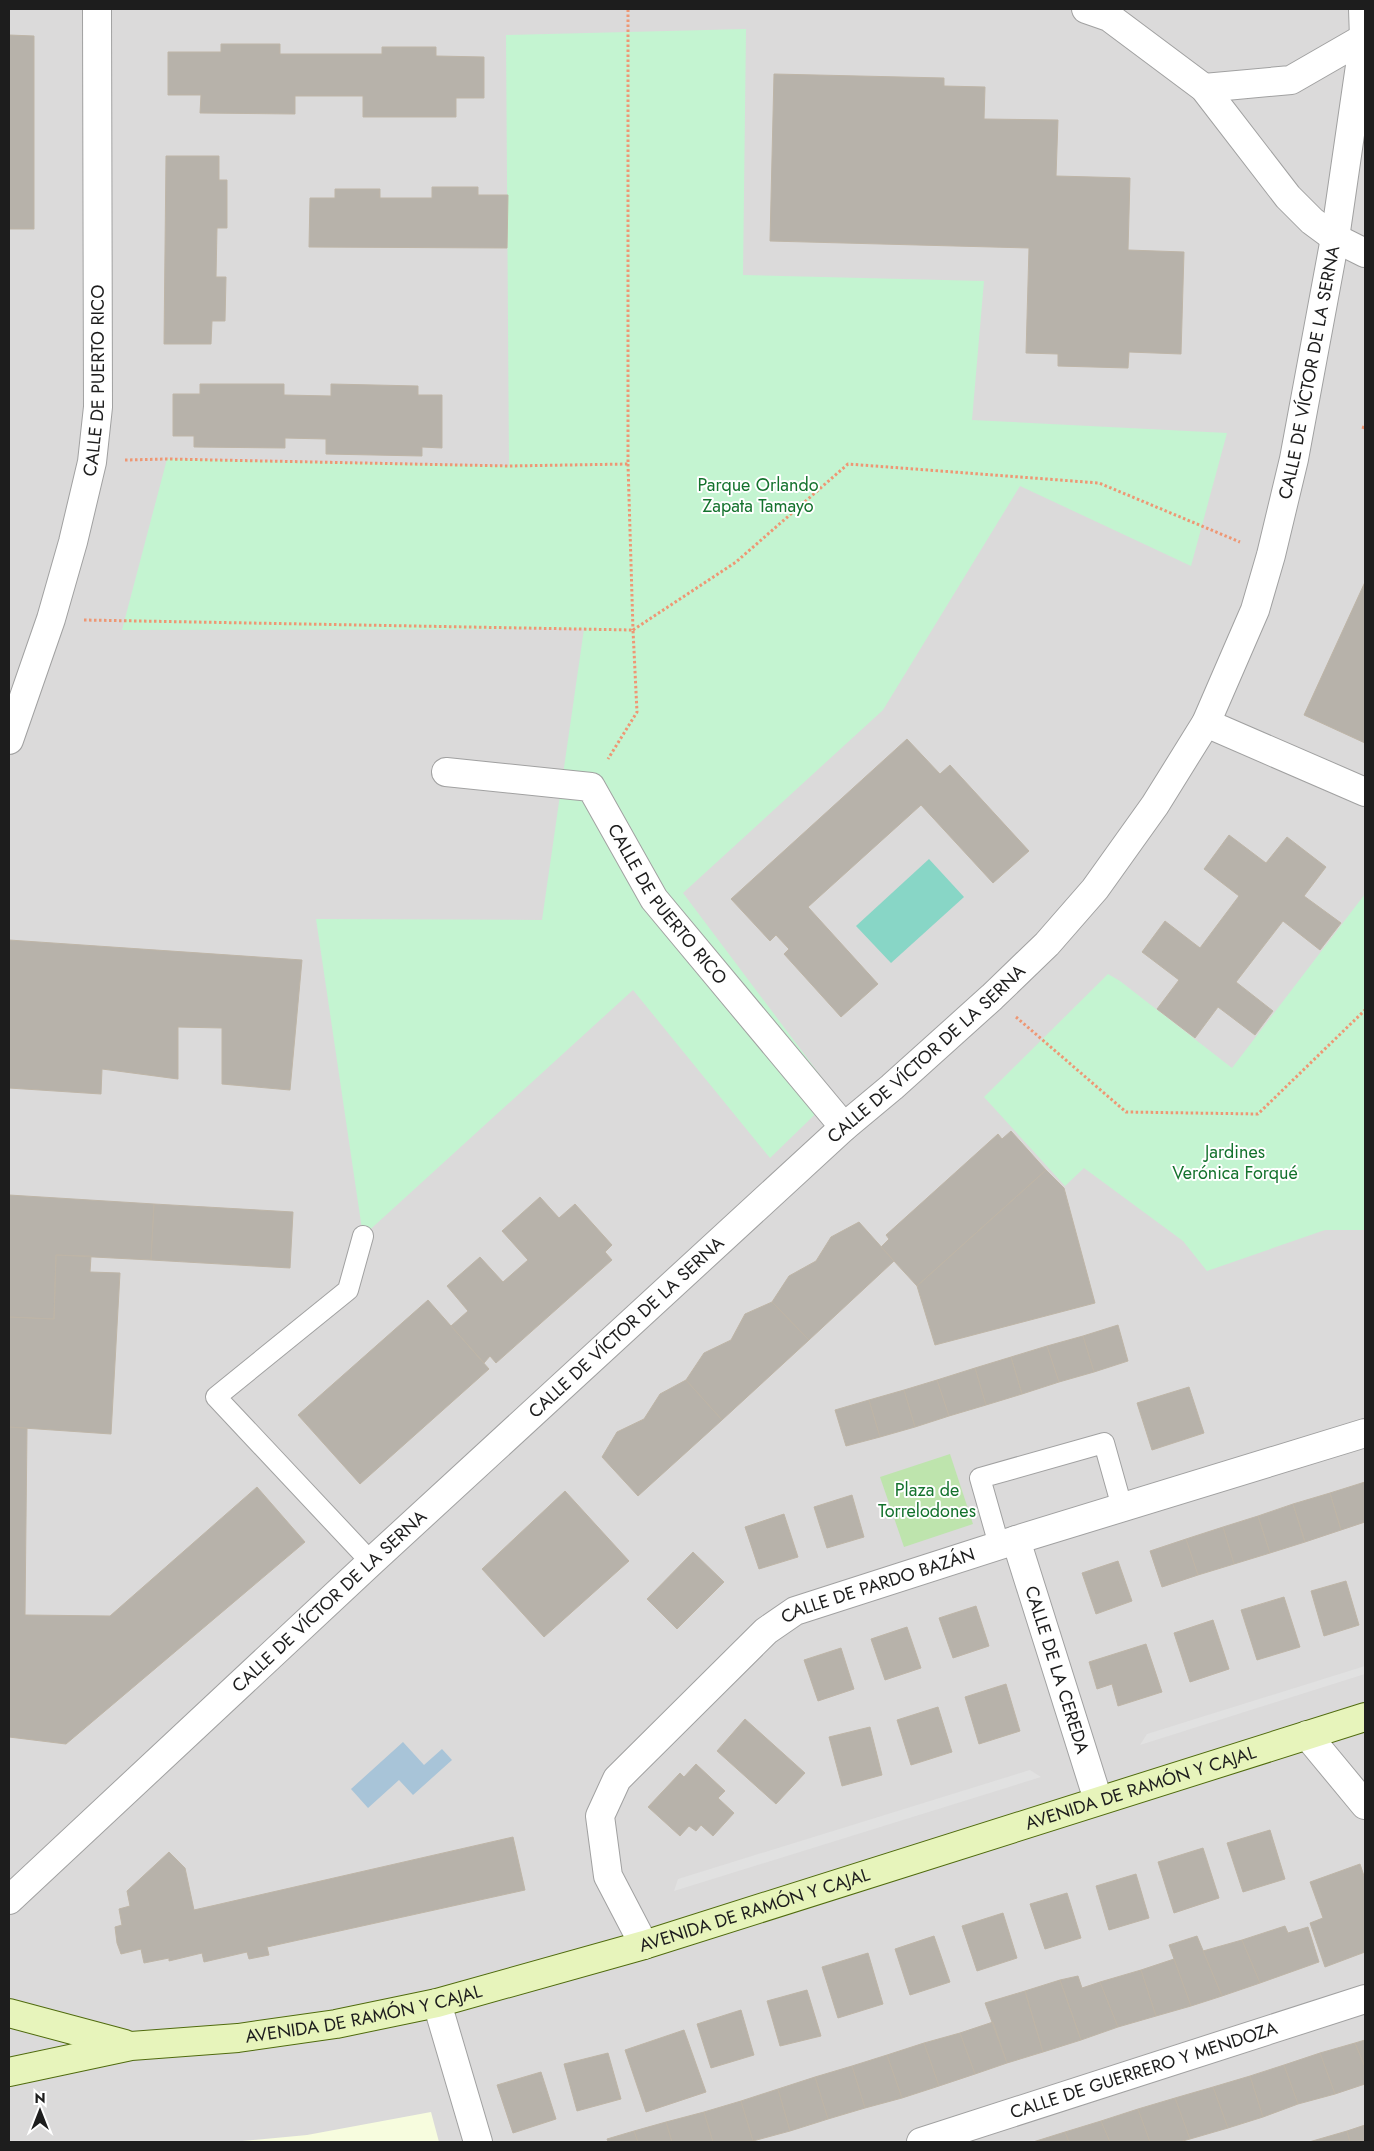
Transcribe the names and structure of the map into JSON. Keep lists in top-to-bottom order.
{
  "streets": {
    "main road": ["AVENIDA DE RAMÓN Y CAJAL"],
    "street": [
      "CALLE DE VÍCTOR DE LA SERNA",
      "CALLE DE PUERTO RICO",
      "CALLE DE PARDO BAZÁN",
      "CALLE DE LA CEREDA",
      "CALLE DE GUERRERO Y MENDOZA"
    ]
  },
  "crossings": [
    ["CALLE DE VÍCTOR DE LA SERNA", "CALLE DE PUERTO RICO"],
    ["CALLE DE PARDO BAZÁN", "CALLE DE LA CEREDA"],
    ["CALLE DE PARDO BAZÁN", "AVENIDA DE RAMÓN Y CAJAL"],
    ["CALLE DE LA CEREDA", "AVENIDA DE RAMÓN Y CAJAL"]
  ],
  "parks": ["Parque Orlando Zapata Tamayo", "Jardines Verónica Forqué", "Plaza de Torrelodones"],
  "north": "top"
}
